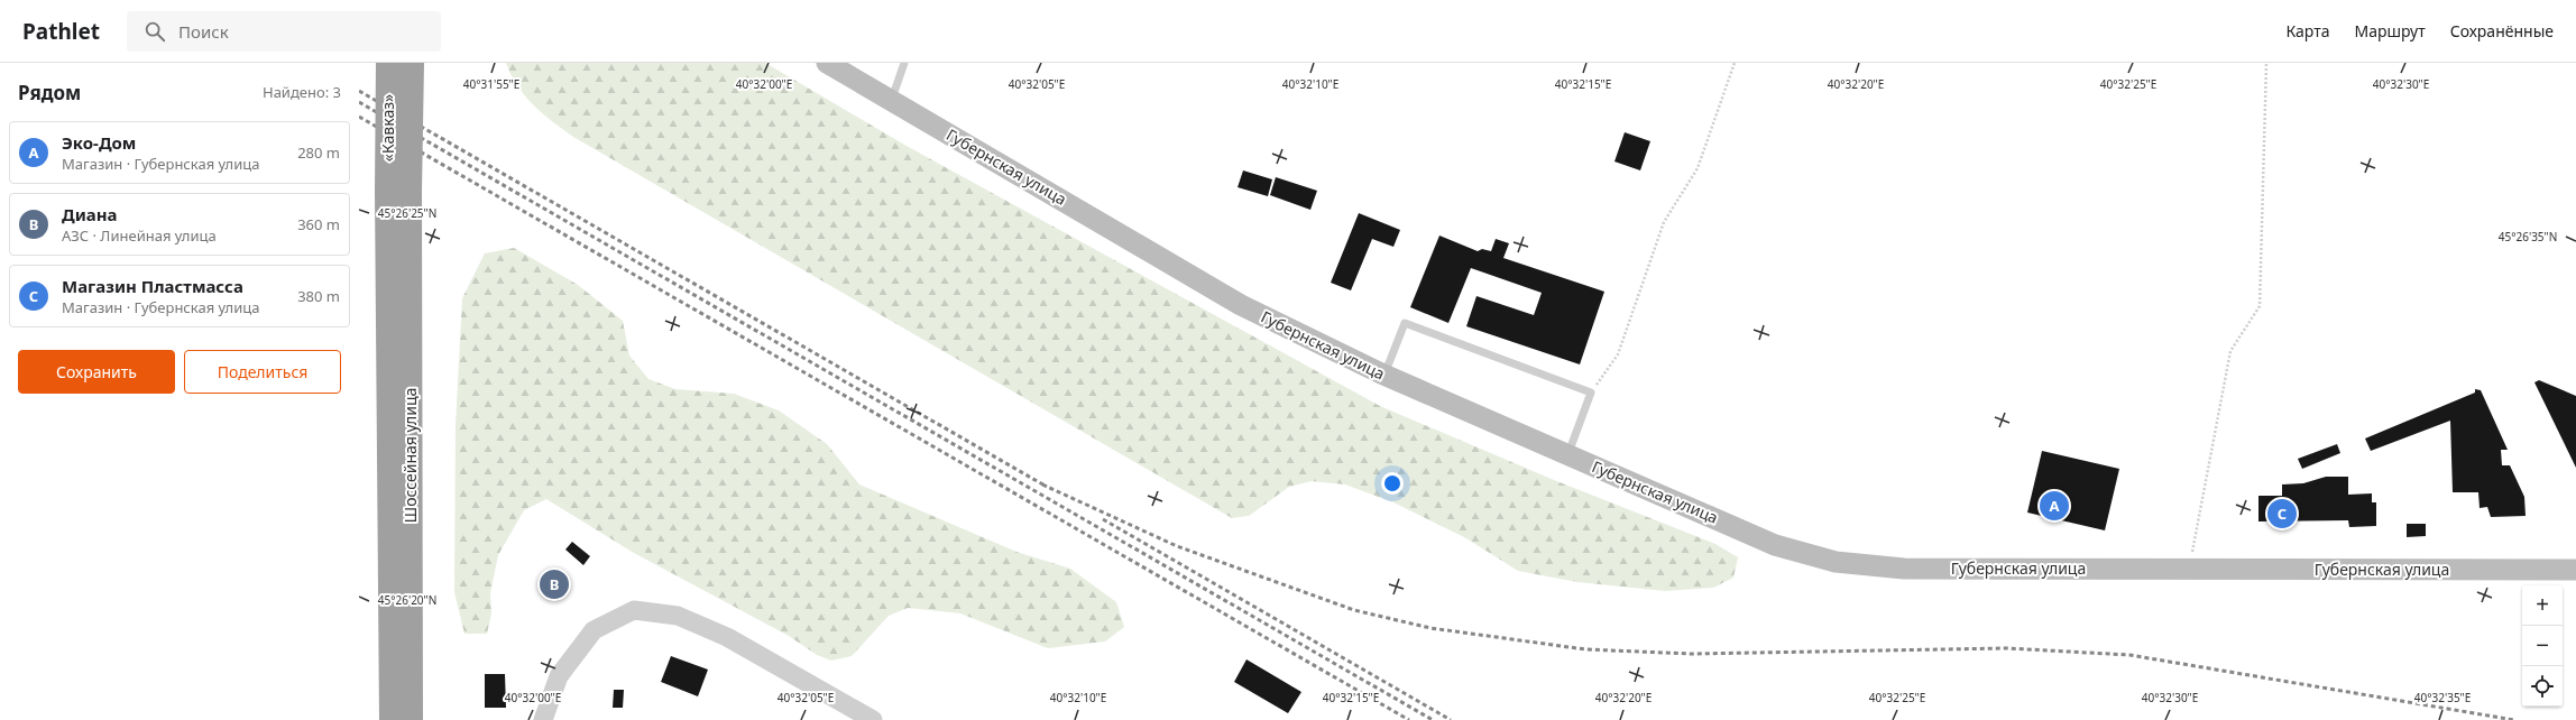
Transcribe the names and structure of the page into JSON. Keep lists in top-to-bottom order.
{
  "streets": {
    "highway": ["«Кавказ»", "Шоссейная улица"],
    "main road": ["Губернская улица"]
  },
  "crossings": [
    ["«Кавказ»", "Шоссейная улица"]
  ],
  "page": {
    "header": "Pathlet",
    "search": "Поиск",
    "nav": ["Карта", "Маршрут", "Сохранённые"],
    "heading": ["Рядом", "Найдено: 3"],
    "list": [
      {
        "mark": "A",
        "name": "Эко-Дом",
        "note": "Магазин · Губернская улица",
        "value": "280 m"
      },
      {
        "mark": "B",
        "name": "Диана",
        "note": "АЗС · Линейная улица",
        "value": "360 m"
      },
      {
        "mark": "C",
        "name": "Магазин Пластмасса",
        "note": "Магазин · Губернская улица",
        "value": "380 m"
      }
    ],
    "buttons": ["Сохранить", "Поделиться"],
    "pins": ["A", "C", "B"],
    "map_buttons": ["+", "−"]
  },
  "coordinates": [
    "40°31'55\"E",
    "40°32'00\"E",
    "40°32'05\"E",
    "40°32'10\"E",
    "40°32'25\"E",
    "40°32'30\"E",
    "40°32'15\"E",
    "40°32'20\"E",
    "45°26'25\"N",
    "45°26'35\"N",
    "45°26'20\"N",
    "40°32'35\"E"
  ]
}
